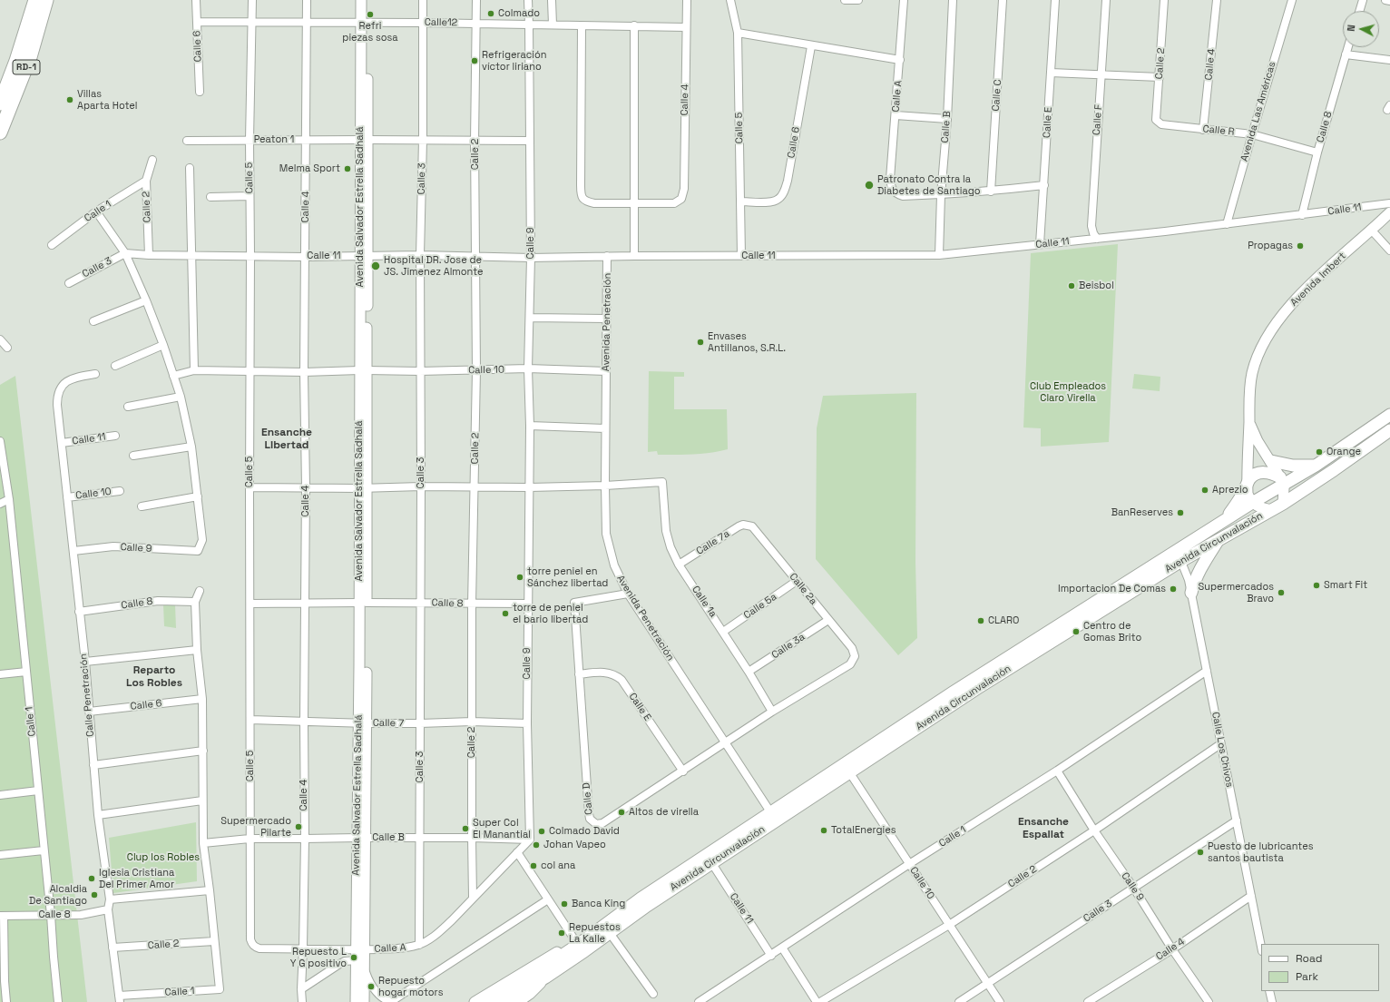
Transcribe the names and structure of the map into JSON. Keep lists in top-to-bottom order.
{
  "streets": {
    "highway": ["RD-1"],
    "main road": ["Avenida Salvador Estrella Sadhalá", "Avenida Imbert", "Avenida Circunvalación"],
    "street": [
      "Calle12",
      "Calle 6",
      "Calle 2",
      "Calle 4",
      "Calle C",
      "Calle A",
      "Avenida Las Américas",
      "Calle F",
      "Calle E",
      "Calle B",
      "Calle 8",
      "Calle 5",
      "Calle R",
      "Peaton 1",
      "Calle 3",
      "Calle 11",
      "Calle 1",
      "Calle 9",
      "Avenida Penetración",
      "Calle 10",
      "Calle 7a",
      "Calle 2a",
      "Calle 1a",
      "Calle 5a",
      "Calle 3a",
      "Calle Penetración",
      "Calle 7",
      "Calle Los Chivos",
      "Calle D"
    ]
  },
  "crossings": [
    ["Calle12", "Calle 6"],
    ["Calle12", "Calle 2"],
    ["Calle12", "Calle 4"],
    ["Calle12", "Calle 5"],
    ["Calle12", "Calle 3"],
    ["Calle12", "Avenida Salvador Estrella Sadhalá"],
    ["Calle12", "Calle 9"],
    ["Calle 6", "Calle 5"],
    ["Calle 6", "Calle Penetración"],
    ["Calle 2", "Calle A"],
    ["Calle 2", "Calle B"],
    ["Calle 2", "Calle 8"],
    ["Calle 2", "Calle R"],
    ["Calle 2", "Peaton 1"],
    ["Calle 2", "Calle 11"],
    ["Calle 2", "Calle 1"],
    ["Calle 2", "Calle 9"],
    ["Calle 2", "Calle 10"],
    ["Calle 2", "Calle Penetración"],
    ["Calle 2", "Calle 7"],
    ["Calle 2", "Calle Los Chivos"],
    ["Calle 4", "Calle A"],
    ["Calle 4", "Calle B"],
    ["Calle 4", "Calle 8"],
    ["Calle 4", "Calle R"],
    ["Calle 4", "Peaton 1"],
    ["Calle 4", "Calle 11"],
    ["Calle 4", "Calle 9"],
    ["Calle 4", "Calle 10"],
    ["Calle 4", "Calle 7"],
    ["Calle 4", "Calle Los Chivos"],
    ["Calle A", "Calle B"],
    ["Calle A", "Calle 5"],
    ["Calle A", "Calle 3"],
    ["Calle A", "Avenida Salvador Estrella Sadhalá"],
    ["Calle A", "Calle 9"],
    ["Avenida Las Américas", "Calle R"],
    ["Avenida Las Américas", "Calle 11"],
    ["Calle F", "Calle 11"],
    ["Calle E", "Calle 11"],
    ["Calle E", "Calle D"],
    ["Calle B", "Calle 5"],
    ["Calle B", "Calle 3"],
    ["Calle B", "Avenida Salvador Estrella Sadhalá"],
    ["Calle B", "Calle 11"],
    ["Calle B", "Calle 9"],
    ["Calle 8", "Calle 5"],
    ["Calle 8", "Calle R"],
    ["Calle 8", "Calle 3"],
    ["Calle 8", "Avenida Salvador Estrella Sadhalá"],
    ["Calle 8", "Calle 11"],
    ["Calle 8", "Calle 1"],
    ["Calle 8", "Calle 9"],
    ["Calle 8", "Calle Penetración"],
    ["Calle 5", "Peaton 1"],
    ["Calle 5", "Calle 11"],
    ["Calle 5", "Calle 10"],
    ["Calle 5", "Calle 7"],
    ["Peaton 1", "Calle 3"],
    ["Peaton 1", "Avenida Salvador Estrella Sadhalá"],
    ["Peaton 1", "Calle 9"],
    ["Calle 3", "Calle 11"],
    ["Calle 3", "Calle 9"],
    ["Calle 3", "Calle 10"],
    ["Calle 3", "Calle 7"],
    ["Calle 3", "Calle Los Chivos"],
    ["Avenida Salvador Estrella Sadhalá", "Calle 11"],
    ["Avenida Salvador Estrella Sadhalá", "Calle 10"],
    ["Avenida Salvador Estrella Sadhalá", "Calle 7"],
    ["Calle 11", "Calle 1"],
    ["Calle 11", "Calle 9"],
    ["Calle 11", "Avenida Penetración"],
    ["Calle 11", "Avenida Circunvalación"],
    ["Calle 11", "Calle Penetración"],
    ["Calle 1", "Calle 9"],
    ["Calle 1", "Calle 10"],
    ["Calle 1", "Calle Penetración"],
    ["Calle 1", "Calle Los Chivos"],
    ["Calle 9", "Calle 10"],
    ["Calle 9", "Calle Penetración"],
    ["Calle 9", "Calle 7"],
    ["Avenida Imbert", "Avenida Circunvalación"],
    ["Avenida Penetración", "Calle 10"],
    ["Avenida Penetración", "Avenida Circunvalación"],
    ["Avenida Penetración", "Calle 1a"],
    ["Avenida Penetración", "Calle D"],
    ["Calle 10", "Avenida Circunvalación"],
    ["Calle 10", "Calle Penetración"],
    ["Calle 7a", "Calle 2a"],
    ["Calle 7a", "Calle 1a"],
    ["Avenida Circunvalación", "Calle Los Chivos"],
    ["Calle 2a", "Calle 5a"],
    ["Calle 2a", "Calle 3a"],
    ["Calle 2a", "Calle D"],
    ["Calle 1a", "Calle 5a"],
    ["Calle 1a", "Calle 3a"],
    ["Calle 1a", "Calle D"]
  ],
  "districts": ["Ensanche Libertad", "Reparto Los Robles", "Ensanche Espallat"],
  "parks": ["Club Empleados Claro Virella", "Clup los Robles"],
  "places": [
    "Colmado",
    "Refri piezas sosa",
    "Refrigeración víctor liriano",
    "Villas Aparta Hotel",
    "Melma Sport",
    "Patronato Contra la Diabetes de Santiago",
    "Propagas",
    "Hospital DR. Jose de JS. Jimenez Almonte",
    "Beisbol",
    "Envases Antillanos, S.R.L.",
    "Orange",
    "Aprezio",
    "BanReserves",
    "torre peniel en Sánchez libertad",
    "Smart Fit",
    "Importacion De Comas",
    "Supermercados Bravo",
    "torre de peniel el bario libertad",
    "CLARO",
    "Centro de Gomas Brito",
    "Altos de virella",
    "Supermercado Pilarte",
    "Super Col El Manantial",
    "TotalEnergies",
    "Colmado David",
    "Johan Vapeo",
    "Puesto de lubricantes santos bautista",
    "col ana",
    "Iglesia Cristiana Del Primer Amor",
    "Alcaldia De Santiago",
    "Banca King",
    "Repuestos La Kalle",
    "Repuesto L Y G positivo",
    "Repuesto hogar motors"
  ],
  "legend": ["Road", "Park"],
  "north": "left"
}
